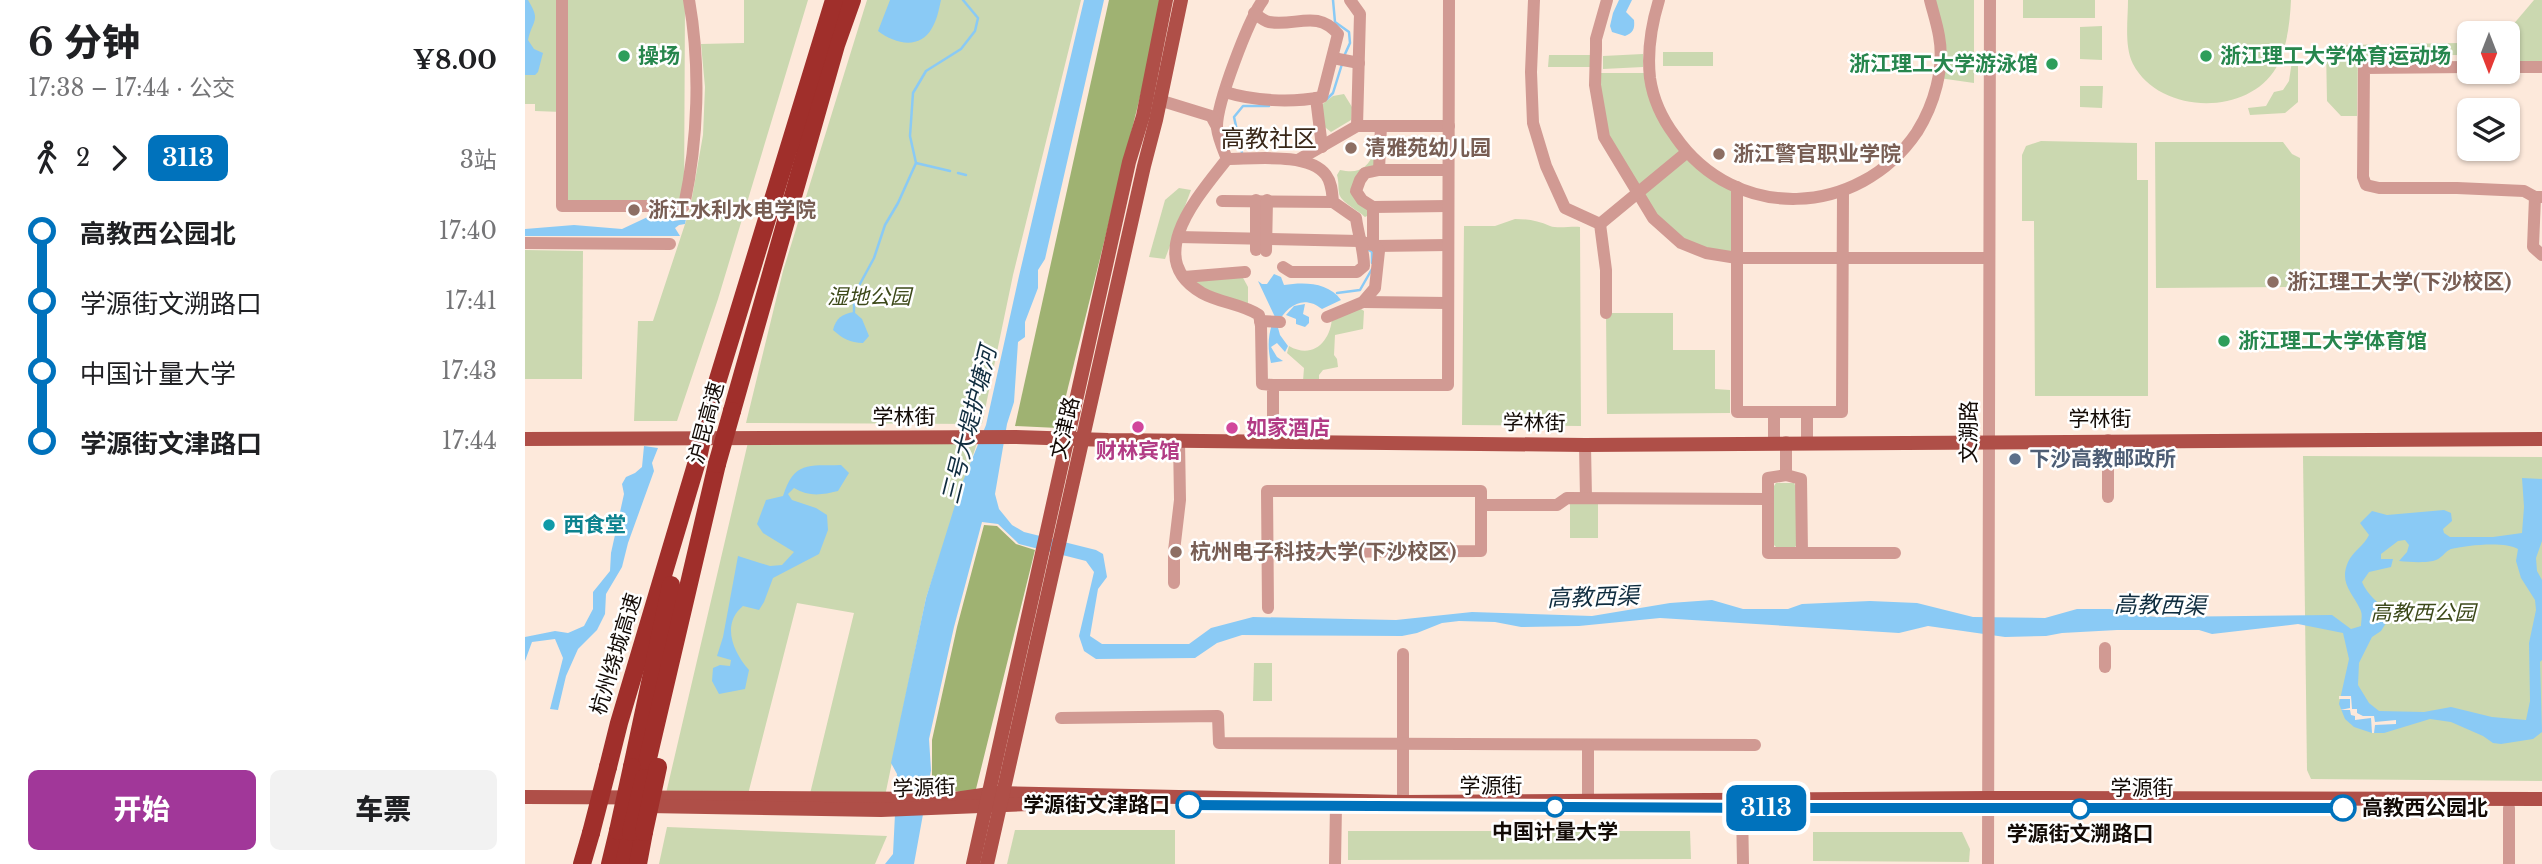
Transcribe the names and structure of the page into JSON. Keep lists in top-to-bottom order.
{
  "streets": {
    "highway": ["沪昆高速", "杭州绕城高速"],
    "main road": ["学林街", "文津路", "学源街"],
    "street": ["文溯路"]
  },
  "crossings": [
    ["学林街", "文津路"],
    ["学林街", "文溯路"],
    ["沪昆高速", "杭州绕城高速"],
    ["文津路", "学源街"],
    ["文溯路", "学源街"]
  ],
  "districts": ["高教社区"],
  "water": ["三号大堤护塘河", "高教西渠"],
  "parks": ["湿地公园", "高教西公园"],
  "places": [
    "操场",
    "浙江理工大学体育运动场",
    "浙江理工大学游泳馆",
    "清雅苑幼儿园",
    "浙江警官职业学院",
    "浙江水利水电学院",
    "浙江理工大学(下沙校区)",
    "浙江理工大学体育馆",
    "财林宾馆",
    "如家酒店",
    "下沙高教邮政所",
    "西食堂",
    "杭州电子科技大学(下沙校区)",
    "学源街文津路口",
    "中国计量大学",
    "高教西公园北",
    "学源街文溯路口"
  ],
  "lines": ["bus line 3113"],
  "north": "bottom",
  "page": {
    "heading": ["6 分钟", "17:38 – 17:44 · 公交", "¥8.00"],
    "on_map": "3113",
    "legs": ["2", "3113", "3站"],
    "list": [
      {
        "name": "高教西公园北",
        "value": "17:40"
      },
      {
        "name": "学源街文溯路口",
        "value": "17:41"
      },
      {
        "name": "中国计量大学",
        "value": "17:43"
      },
      {
        "name": "学源街文津路口",
        "value": "17:44"
      }
    ],
    "buttons": ["开始", "车票"]
  }
}
